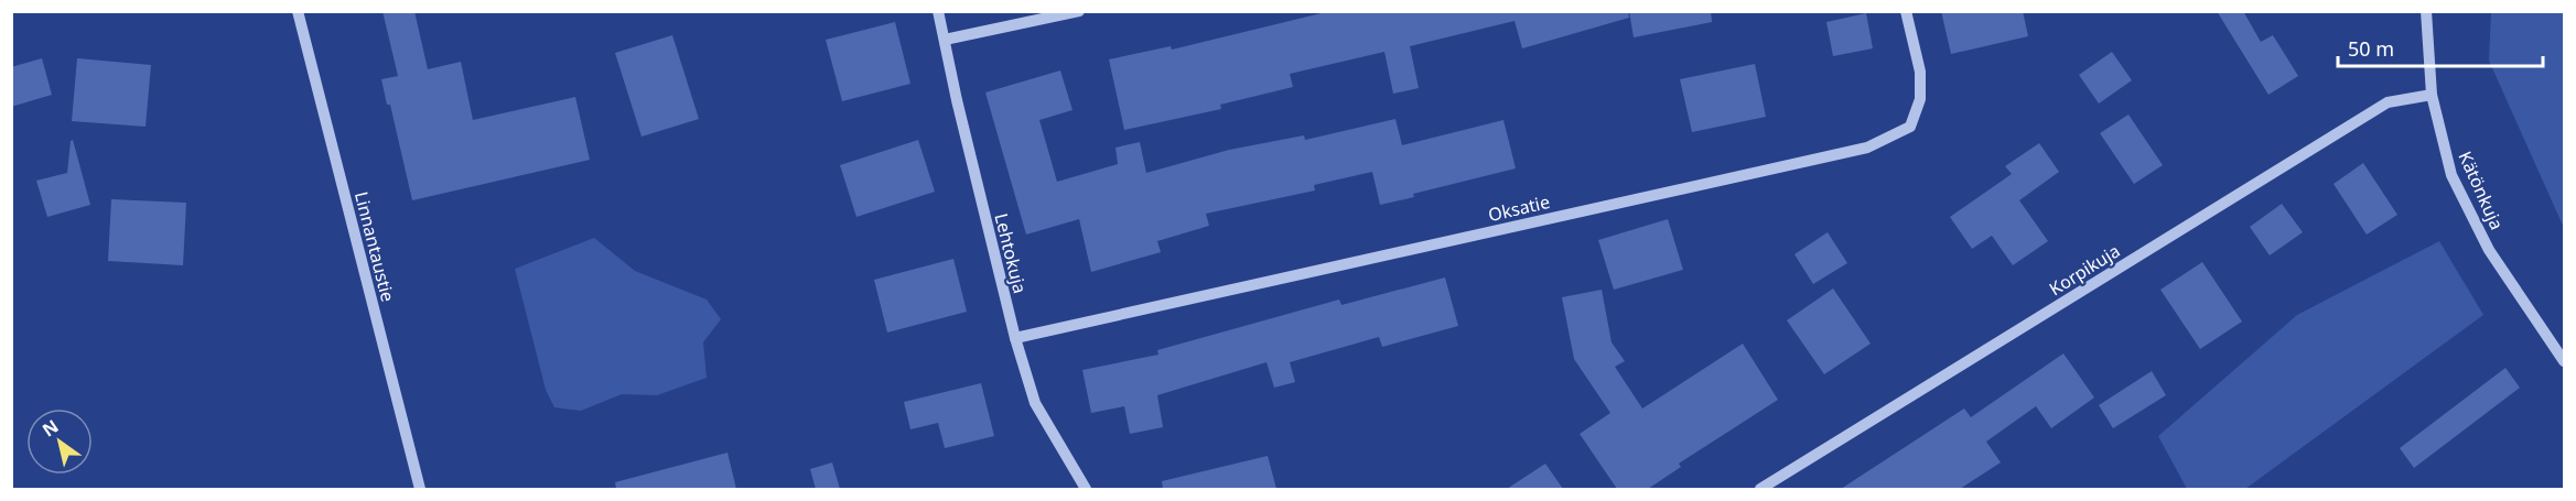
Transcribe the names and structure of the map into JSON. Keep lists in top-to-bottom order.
{
  "streets": {
    "street": [
      "Kätönkuja",
      "Oksatie",
      "Linnantaustie",
      "Lehtokuja",
      "Korpikuja"
    ]
  },
  "crossings": [
    ["Kätönkuja", "Korpikuja"],
    ["Oksatie", "Lehtokuja"]
  ],
  "scale_bar": "50 m",
  "north": "top left"
}
